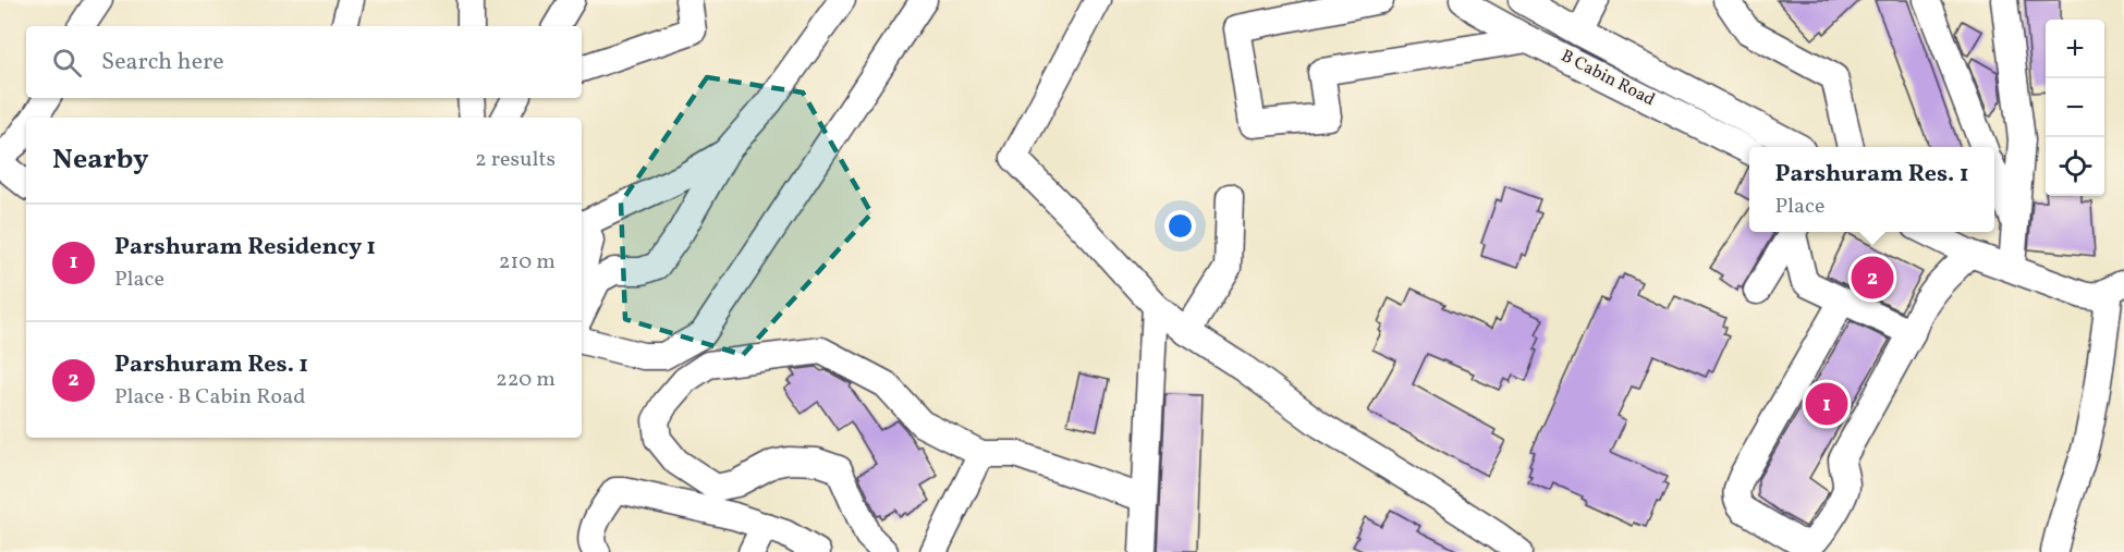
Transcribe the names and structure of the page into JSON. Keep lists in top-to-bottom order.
{
  "streets": {
    "street": ["B Cabin Road"]
  },
  "page": {
    "map_buttons": ["+", "−"],
    "search": "Search here",
    "heading": ["Nearby", "2 results"],
    "popup": ["Parshuram Res. 1", "Place"],
    "list": [
      {
        "mark": "1",
        "name": "Parshuram Residency 1",
        "note": "Place",
        "value": "210 m"
      },
      {
        "mark": "2",
        "name": "Parshuram Res. 1",
        "note": "Place · B Cabin Road",
        "value": "220 m"
      }
    ],
    "pins": ["2", "1"]
  }
}
